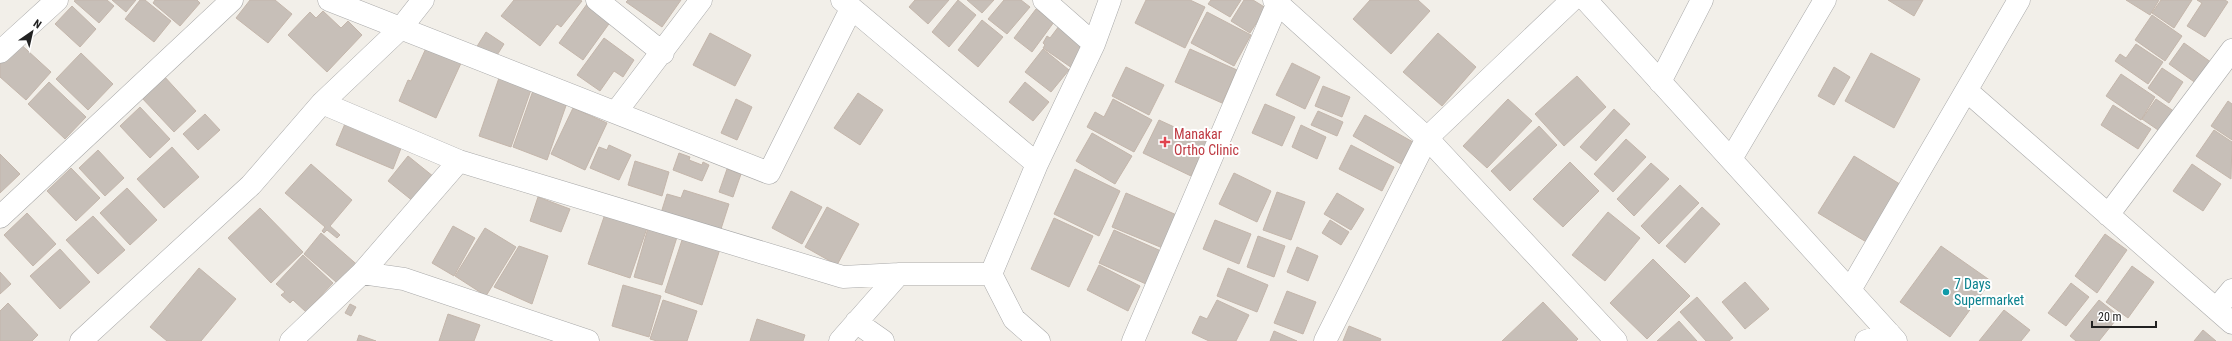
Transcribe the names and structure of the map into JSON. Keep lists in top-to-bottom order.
{
  "places": {
    "health": ["Manakar Ortho Clinic"],
    "other": ["7 Days Supermarket"]
  },
  "scale_bar": "20 m",
  "north": "top right"
}
